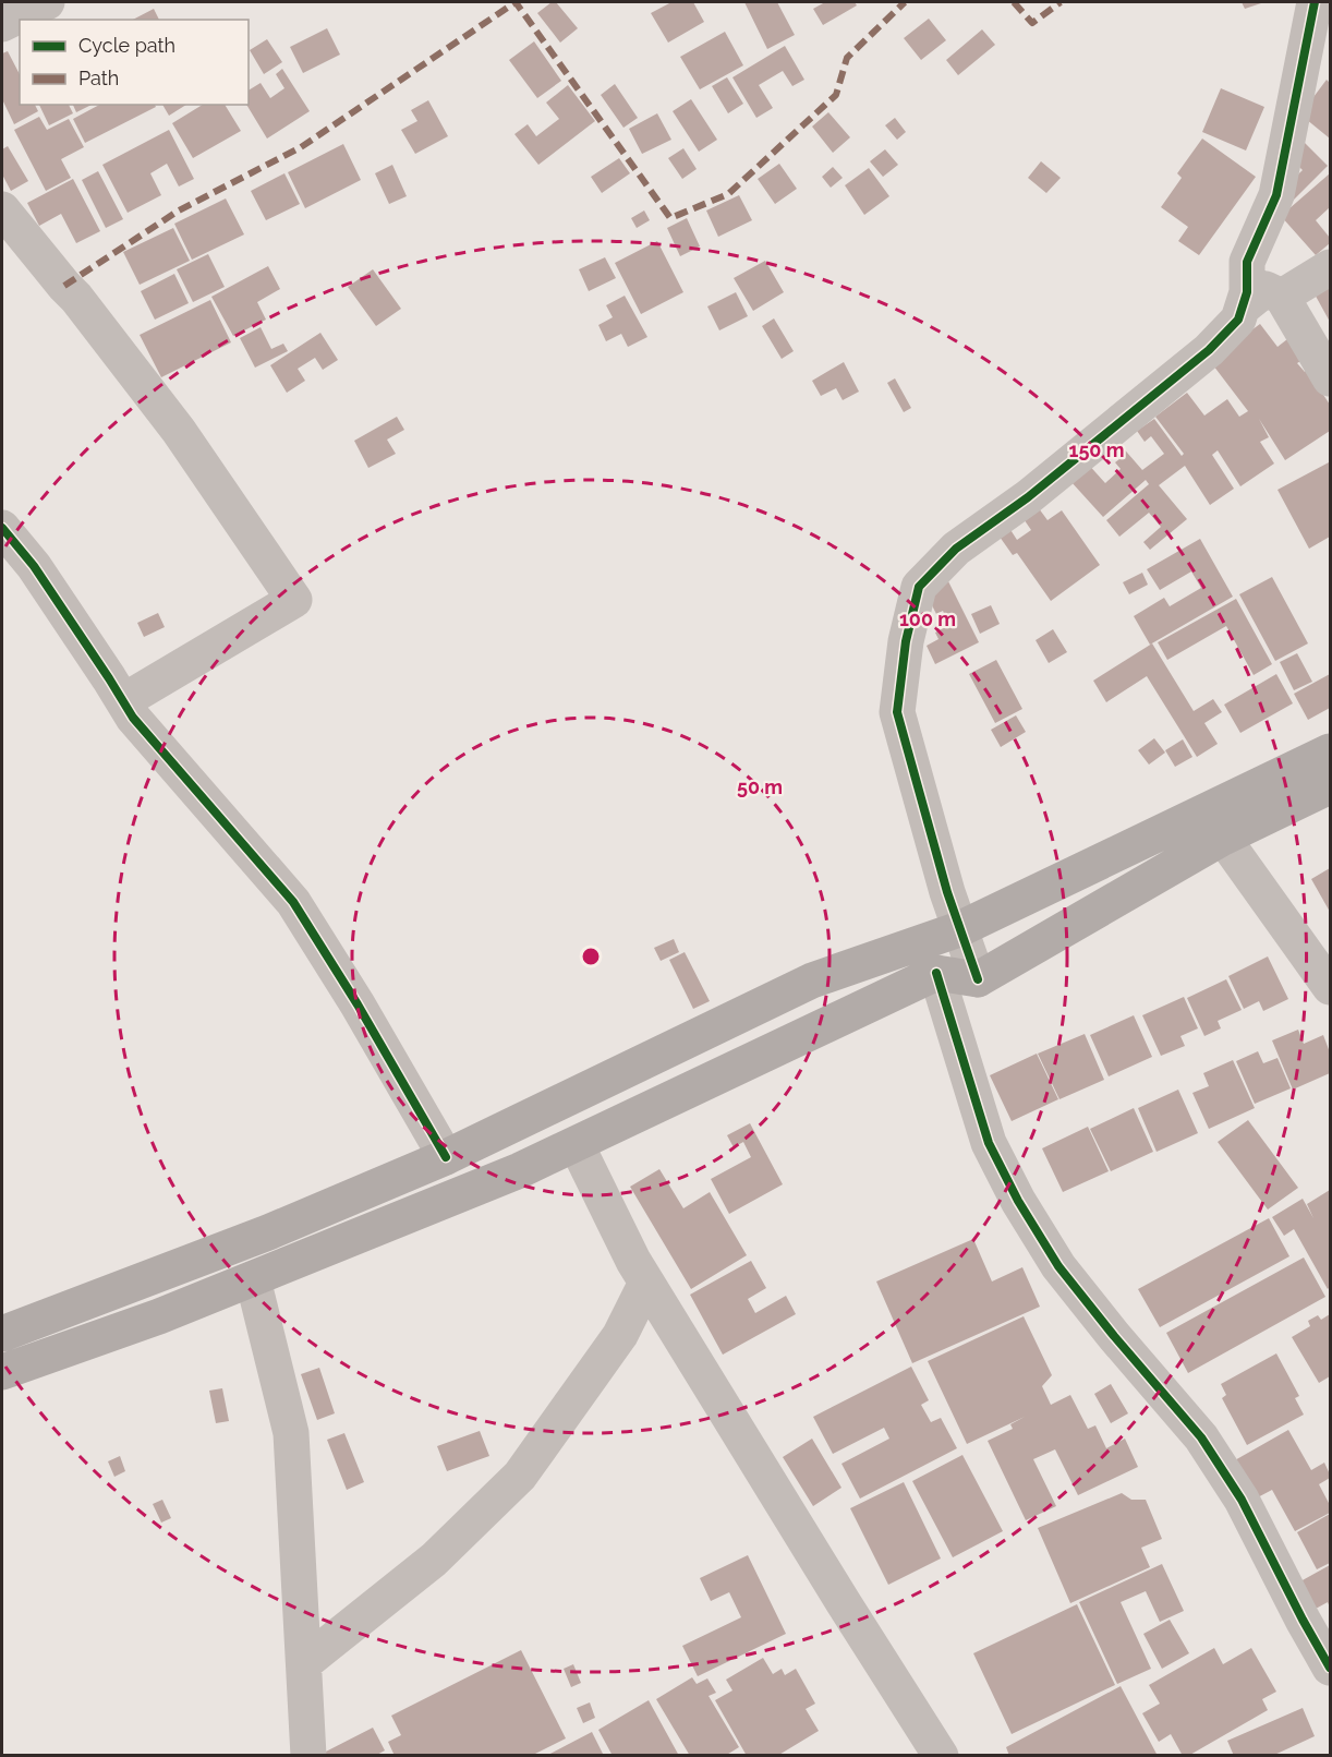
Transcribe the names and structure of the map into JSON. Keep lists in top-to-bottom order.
{
  "legend": ["Cycle path", "Path"],
  "rings": ["150 m", "100 m", "50 m"]
}
